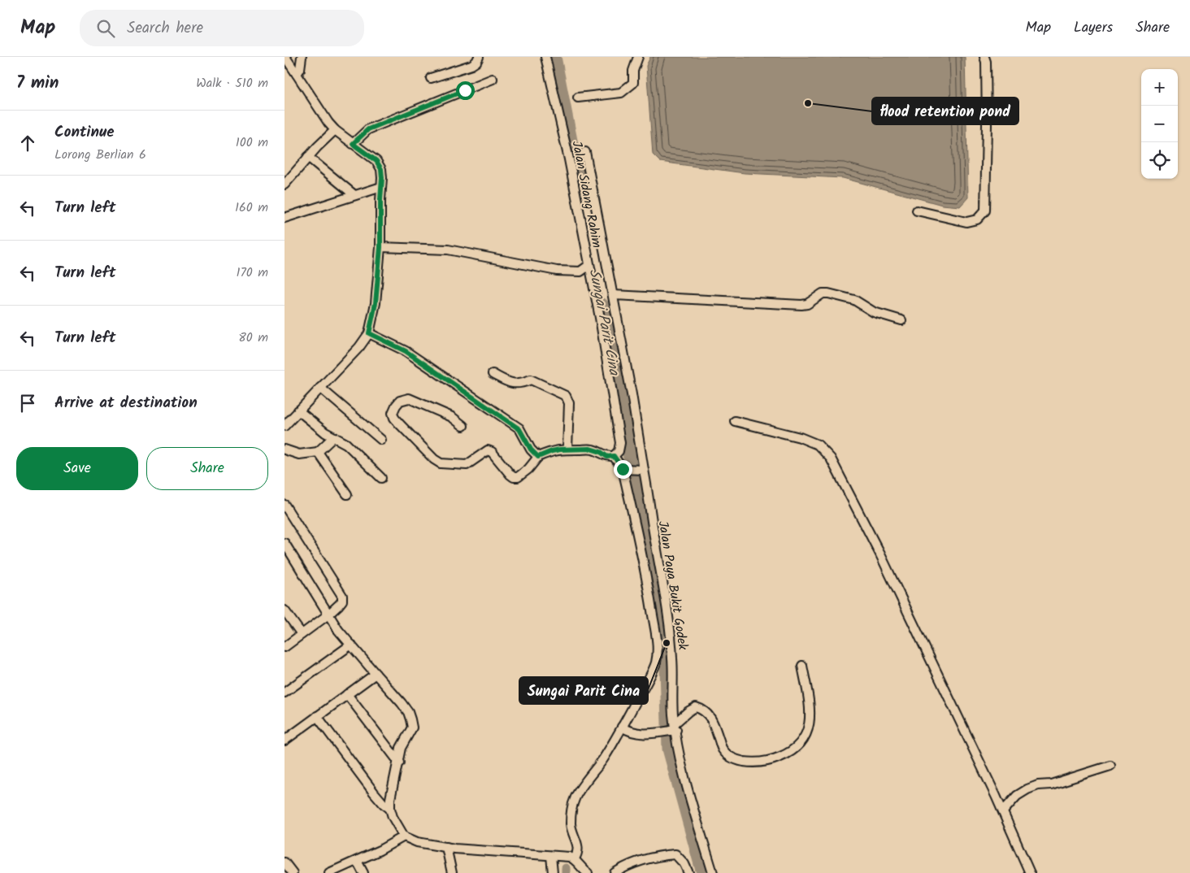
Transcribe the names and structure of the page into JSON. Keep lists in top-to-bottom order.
{
  "streets": {
    "street": ["Jalan Sidang Rahim", "Jalan Paya Bukit Godek"]
  },
  "water": ["Sungai Parit Cina"],
  "places": ["flood retention pond", "Sungai Parit Cina"],
  "page": {
    "header": "Map",
    "search": "Search here",
    "nav": ["Map", "Layers", "Share"],
    "heading": ["7 min", "Walk · 510 m"],
    "map_buttons": ["+", "−"],
    "list": [
      ["Continue", "Lorong Berlian 6", "100 m"],
      ["Turn left", "160 m"],
      ["Turn left", "170 m"],
      ["Turn left", "80 m"],
      "Arrive at destination"
    ],
    "buttons": ["Save", "Share"]
  }
}
